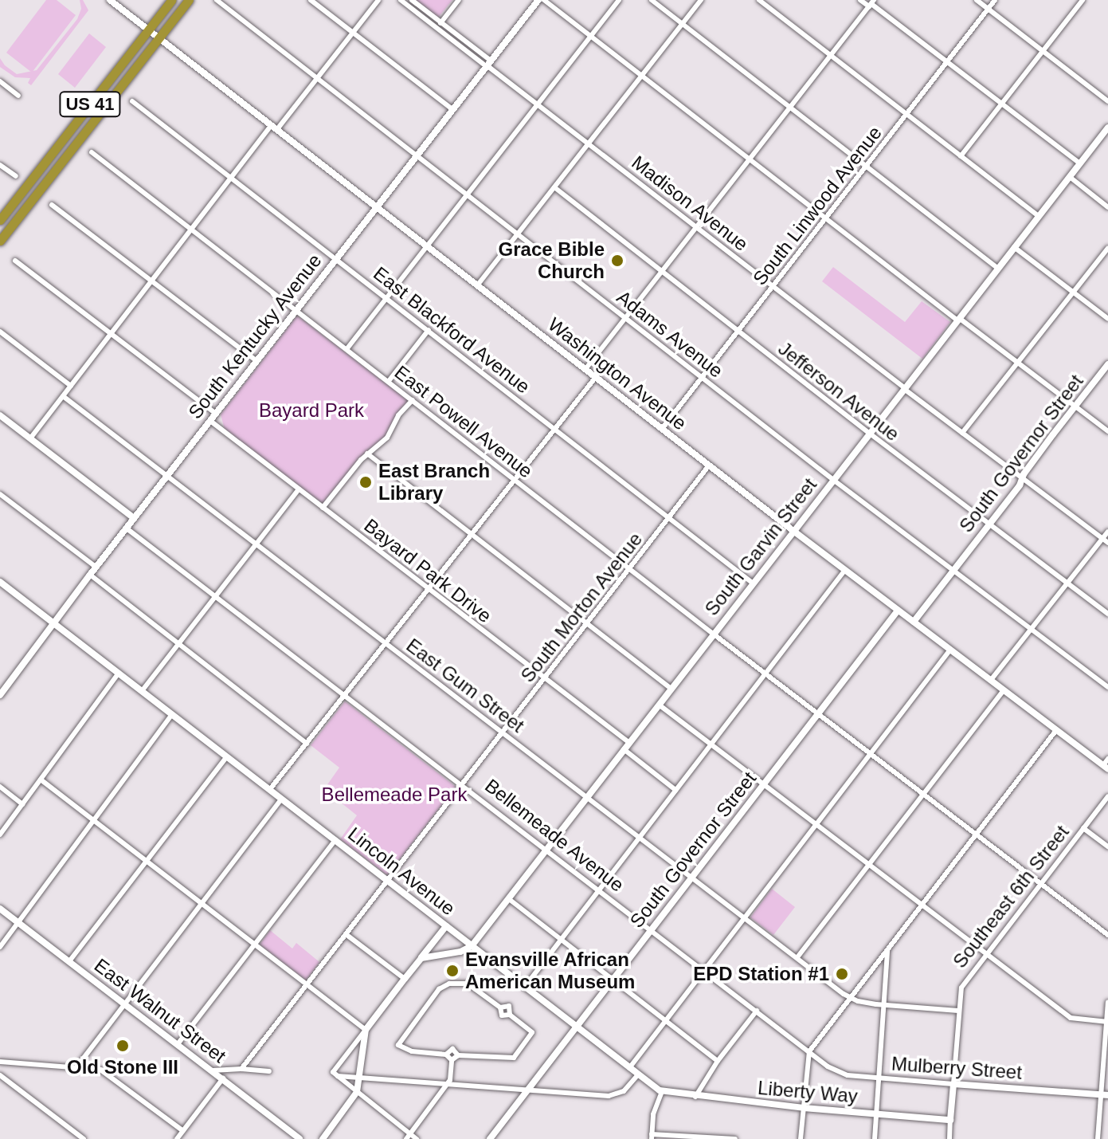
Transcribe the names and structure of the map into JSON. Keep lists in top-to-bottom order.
{
  "streets": {
    "highway": ["US 41"],
    "street": [
      "Madison Avenue",
      "South Linwood Avenue",
      "East Blackford Avenue",
      "Adams Avenue",
      "South Kentucky Avenue",
      "Washington Avenue",
      "Jefferson Avenue",
      "East Powell Avenue",
      "South Governor Street",
      "South Garvin Street",
      "Bayard Park Drive",
      "South Morton Avenue",
      "East Gum Street",
      "Bellemeade Avenue",
      "Lincoln Avenue",
      "Southeast 6th Street",
      "East Walnut Street",
      "Mulberry Street",
      "Liberty Way"
    ]
  },
  "crossings": [
    ["US 41", "Washington Avenue"],
    ["Madison Avenue", "South Linwood Avenue"],
    ["Madison Avenue", "South Kentucky Avenue"],
    ["Madison Avenue", "South Governor Street"],
    ["Madison Avenue", "South Garvin Street"],
    ["South Linwood Avenue", "Adams Avenue"],
    ["South Linwood Avenue", "Washington Avenue"],
    ["South Linwood Avenue", "Jefferson Avenue"],
    ["East Blackford Avenue", "South Kentucky Avenue"],
    ["East Blackford Avenue", "South Garvin Street"],
    ["East Blackford Avenue", "South Morton Avenue"],
    ["Adams Avenue", "South Kentucky Avenue"],
    ["Adams Avenue", "South Governor Street"],
    ["Adams Avenue", "South Garvin Street"],
    ["South Kentucky Avenue", "Washington Avenue"],
    ["South Kentucky Avenue", "East Powell Avenue"],
    ["South Kentucky Avenue", "Bayard Park Drive"],
    ["South Kentucky Avenue", "East Gum Street"],
    ["South Kentucky Avenue", "Bellemeade Avenue"],
    ["South Kentucky Avenue", "Lincoln Avenue"],
    ["Washington Avenue", "South Governor Street"],
    ["Washington Avenue", "South Garvin Street"],
    ["Washington Avenue", "South Morton Avenue"],
    ["Jefferson Avenue", "South Governor Street"],
    ["Jefferson Avenue", "South Garvin Street"],
    ["East Powell Avenue", "South Governor Street"],
    ["East Powell Avenue", "South Garvin Street"],
    ["East Powell Avenue", "South Morton Avenue"],
    ["East Powell Avenue", "Southeast 6th Street"],
    ["South Governor Street", "East Gum Street"],
    ["South Governor Street", "Bellemeade Avenue"],
    ["South Governor Street", "Lincoln Avenue"],
    ["South Garvin Street", "Bayard Park Drive"],
    ["South Garvin Street", "East Gum Street"],
    ["South Garvin Street", "Bellemeade Avenue"],
    ["South Garvin Street", "Lincoln Avenue"],
    ["Bayard Park Drive", "South Morton Avenue"],
    ["South Morton Avenue", "East Gum Street"],
    ["South Morton Avenue", "Bellemeade Avenue"],
    ["South Morton Avenue", "Lincoln Avenue"],
    ["Bellemeade Avenue", "Mulberry Street"],
    ["Lincoln Avenue", "Liberty Way"],
    ["Southeast 6th Street", "Mulberry Street"],
    ["Southeast 6th Street", "Liberty Way"]
  ],
  "parks": ["Bayard Park", "Bellemeade Park"],
  "places": [
    "Grace Bible Church",
    "East Branch Library",
    "Evansville African American Museum",
    "EPD Station #1",
    "Old Stone III"
  ]
}
